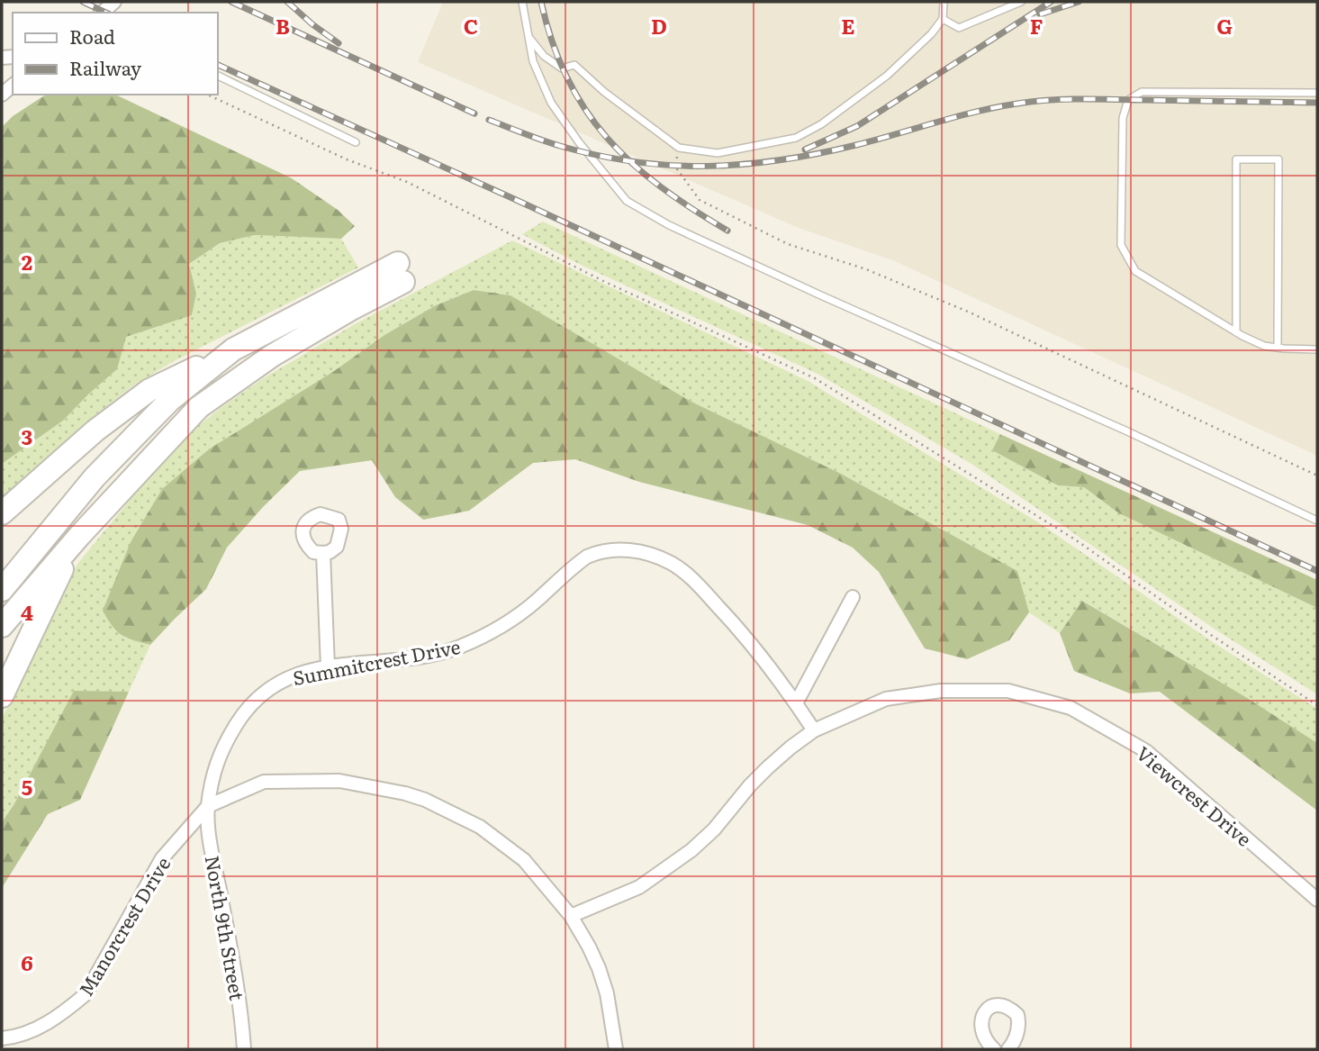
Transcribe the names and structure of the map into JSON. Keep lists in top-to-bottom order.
{
  "streets": {
    "street": [
      "Summitcrest Drive",
      "Viewcrest Drive",
      "Manorcrest Drive",
      "North 9th Street"
    ]
  },
  "crossings": [
    ["Summitcrest Drive", "Viewcrest Drive"],
    ["Summitcrest Drive", "Manorcrest Drive"],
    ["Summitcrest Drive", "North 9th Street"],
    ["Viewcrest Drive", "Manorcrest Drive"],
    ["Manorcrest Drive", "North 9th Street"]
  ],
  "legend": ["Road", "Railway"],
  "grid": {
    "columns": [
      "B",
      "C",
      "D",
      "E",
      "F",
      "G"
    ],
    "rows": [
      "2",
      "3",
      "4",
      "5",
      "6"
    ]
  }
}
